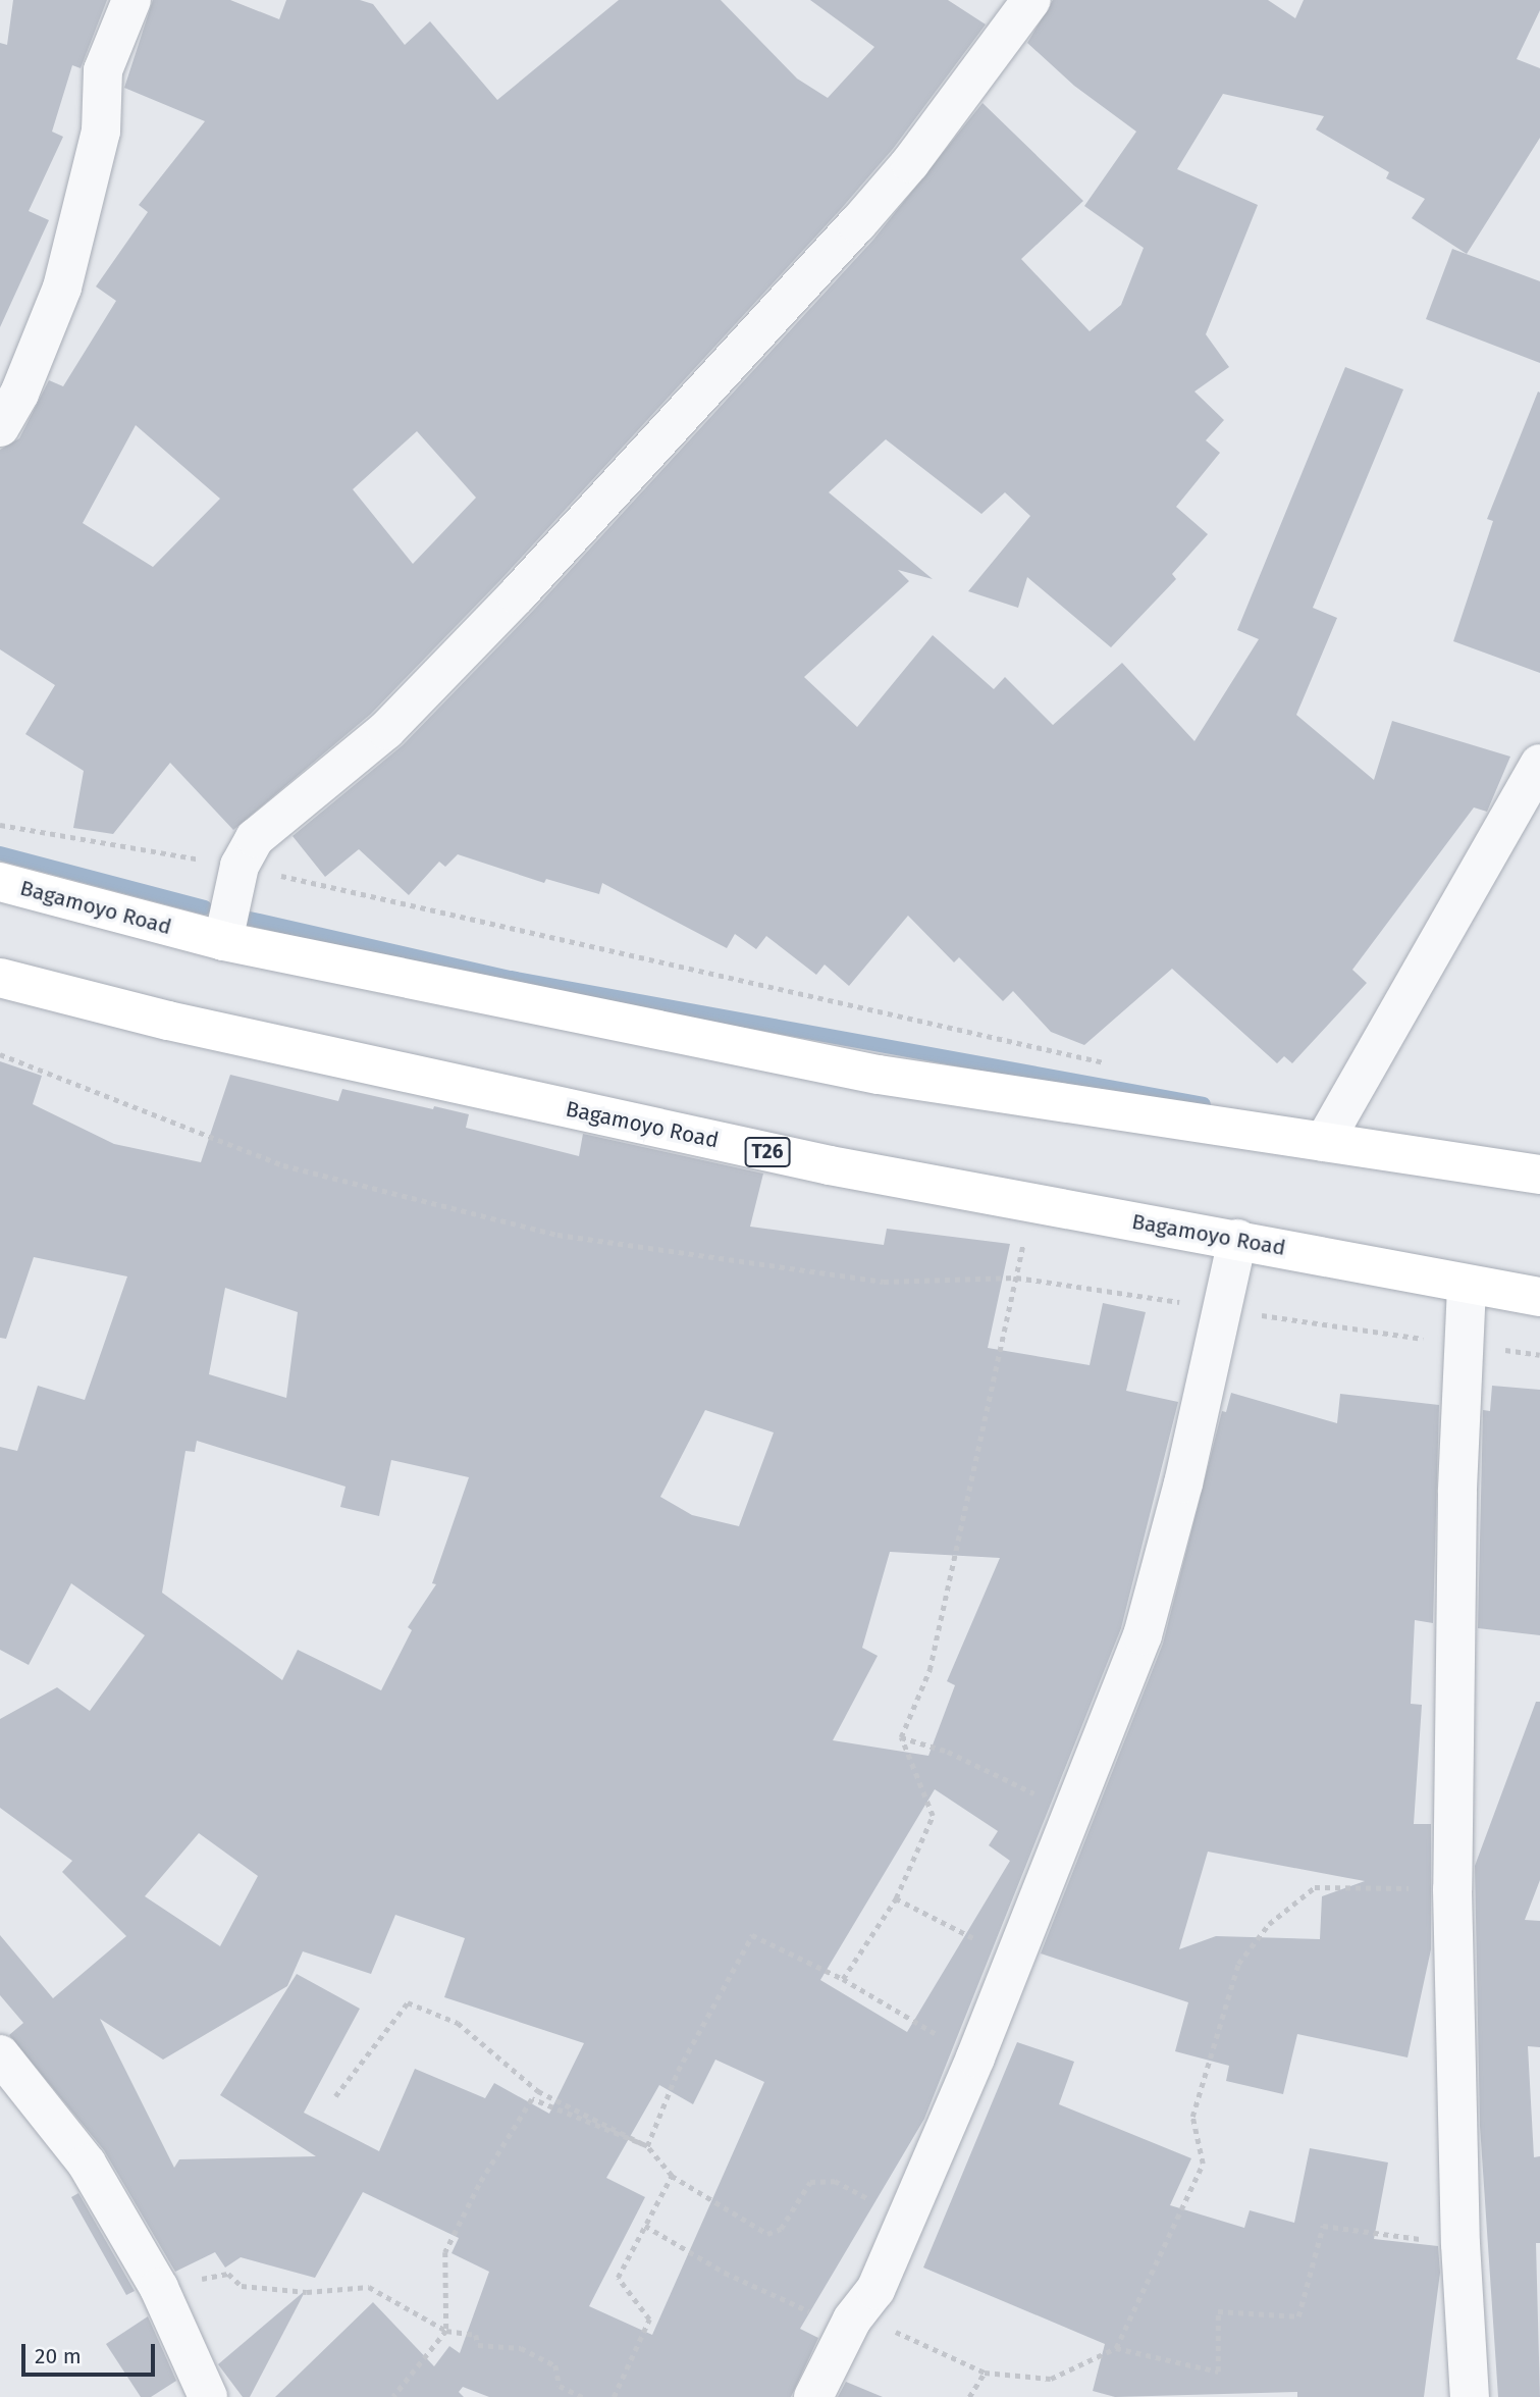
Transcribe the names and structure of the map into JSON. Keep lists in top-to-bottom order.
{
  "streets": {
    "highway": ["Bagamoyo Road", "T26"]
  },
  "scale_bar": "20 m"
}
